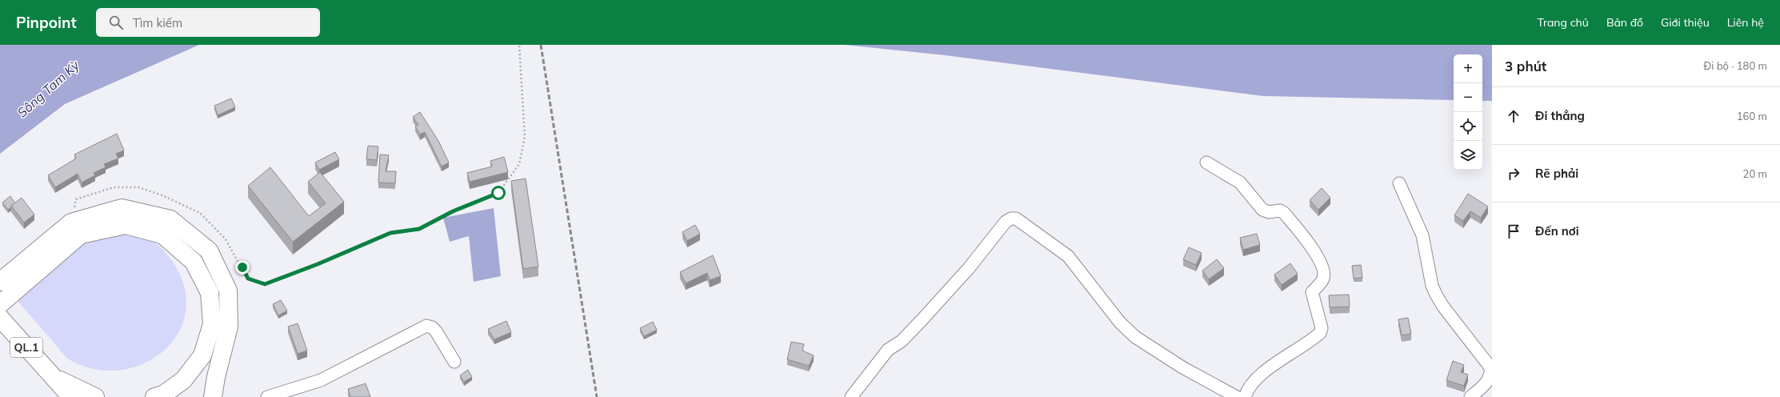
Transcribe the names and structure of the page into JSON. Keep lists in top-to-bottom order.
{
  "streets": {
    "highway": ["QL.1"]
  },
  "water": ["Sông Tam Kỳ"],
  "page": {
    "header": "Pinpoint",
    "search": "Tìm kiếm",
    "nav": [
      "Trang chủ",
      "Bản đồ",
      "Giới thiệu",
      "Liên hệ"
    ],
    "heading": ["3 phút", "Đi bộ · 180 m"],
    "map_buttons": ["+", "−"],
    "list": [
      ["Đi thẳng", "160 m"],
      ["Rẽ phải", "20 m"],
      "Đến nơi"
    ]
  }
}
